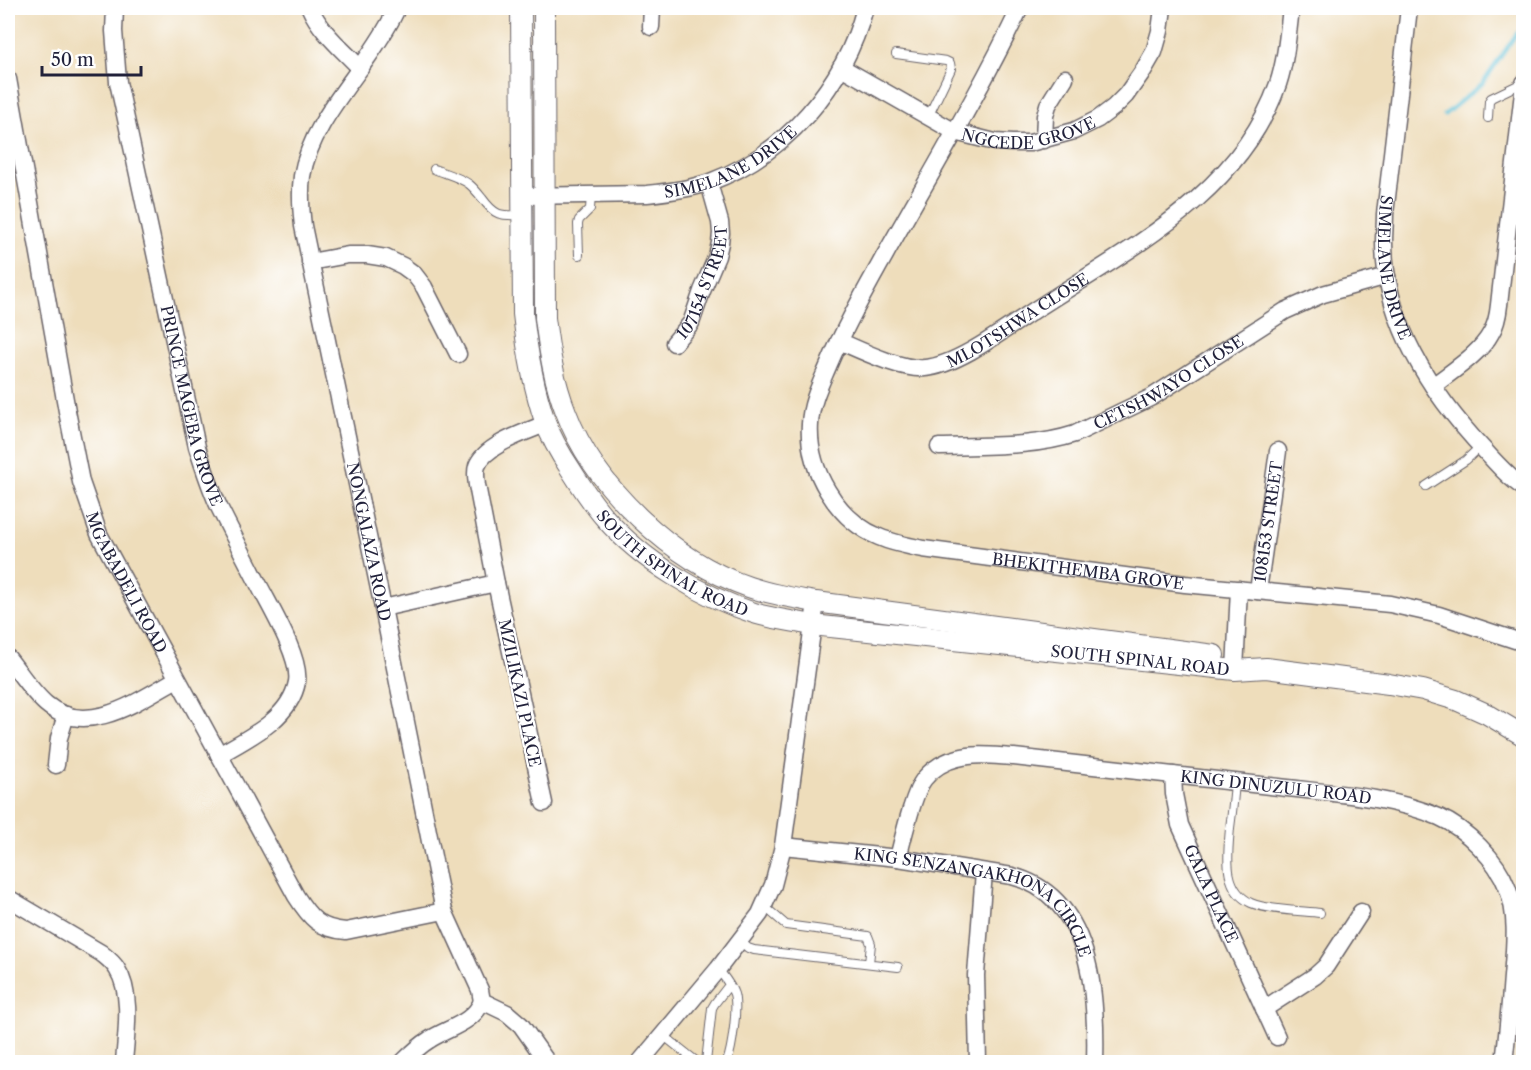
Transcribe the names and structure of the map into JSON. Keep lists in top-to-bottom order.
{
  "streets": {
    "street": [
      "NGCEDE GROVE",
      "SIMELANE DRIVE",
      "107154 STREET",
      "MLOTSHWA CLOSE",
      "CETSHWAYO CLOSE",
      "PRINCE MAGEBA GROVE",
      "108153 STREET",
      "NONGALAZA ROAD",
      "SOUTH SPINAL ROAD",
      "BHEKITHEMBA GROVE",
      "MGABADELI ROAD",
      "MZILIKAZI PLACE",
      "KING DINUZULU ROAD",
      "GALA PLACE",
      "KING SENZANGAKHONA CIRCLE"
    ]
  },
  "crossings": [
    ["NGCEDE GROVE", "SIMELANE DRIVE"],
    ["SIMELANE DRIVE", "107154 STREET"],
    ["SIMELANE DRIVE", "CETSHWAYO CLOSE"],
    ["SIMELANE DRIVE", "SOUTH SPINAL ROAD"],
    ["MLOTSHWA CLOSE", "BHEKITHEMBA GROVE"],
    ["PRINCE MAGEBA GROVE", "MGABADELI ROAD"],
    ["108153 STREET", "BHEKITHEMBA GROVE"],
    ["NONGALAZA ROAD", "MGABADELI ROAD"],
    ["SOUTH SPINAL ROAD", "MZILIKAZI PLACE"],
    ["KING DINUZULU ROAD", "GALA PLACE"],
    ["KING DINUZULU ROAD", "KING SENZANGAKHONA CIRCLE"]
  ],
  "scale_bar": "50 m"
}
